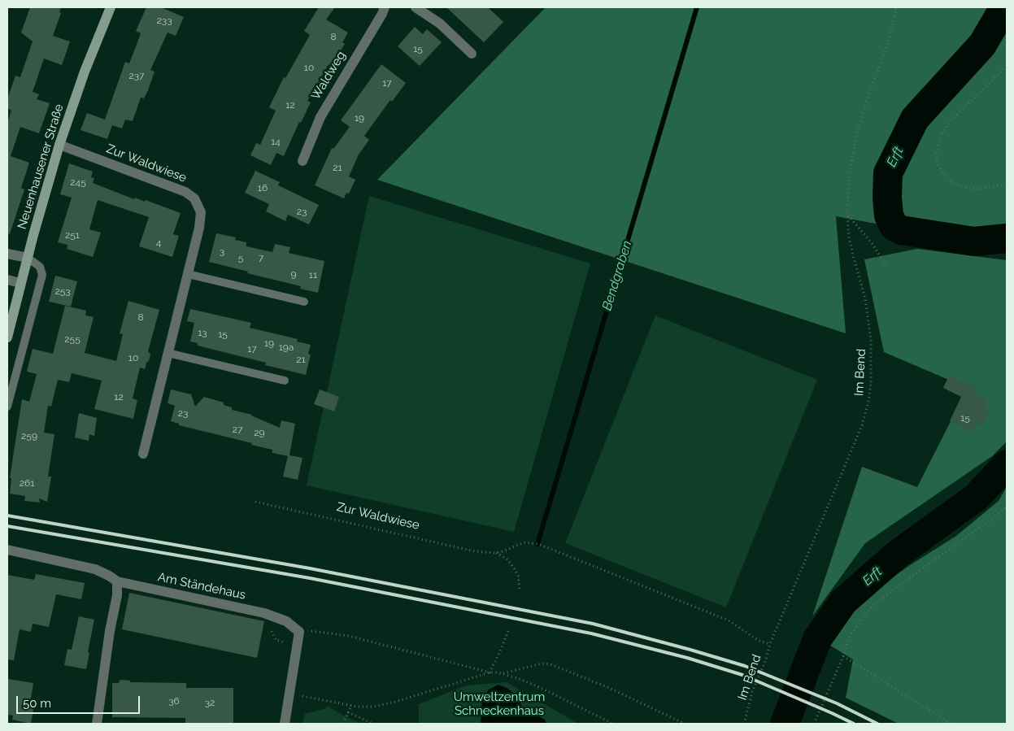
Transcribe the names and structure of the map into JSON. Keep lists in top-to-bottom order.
{
  "streets": {
    "main road": ["Neuenhausener Straße"],
    "street": ["Waldweg", "Zur Waldwiese", "Am Ständehaus"],
    "path": ["Im Bend"]
  },
  "crossings": [
    ["Zur Waldwiese", "Neuenhausener Straße"]
  ],
  "water": ["Erft", "Bendgraben"],
  "parks": ["Umweltzentrum Schneckenhaus"],
  "house_numbers": [
    "233",
    "8",
    "15",
    "10",
    "237",
    "17",
    "12",
    "19",
    "14",
    "21",
    "245",
    "16",
    "23",
    "251",
    "4",
    "3",
    "5",
    "7",
    "9",
    "11",
    "253",
    "8",
    "13",
    "15",
    "255",
    "19",
    "19a",
    "17",
    "10",
    "21",
    "12",
    "23",
    "15",
    "27",
    "29",
    "259",
    "261",
    "36",
    "32"
  ],
  "scale_bar": "50 m"
}
